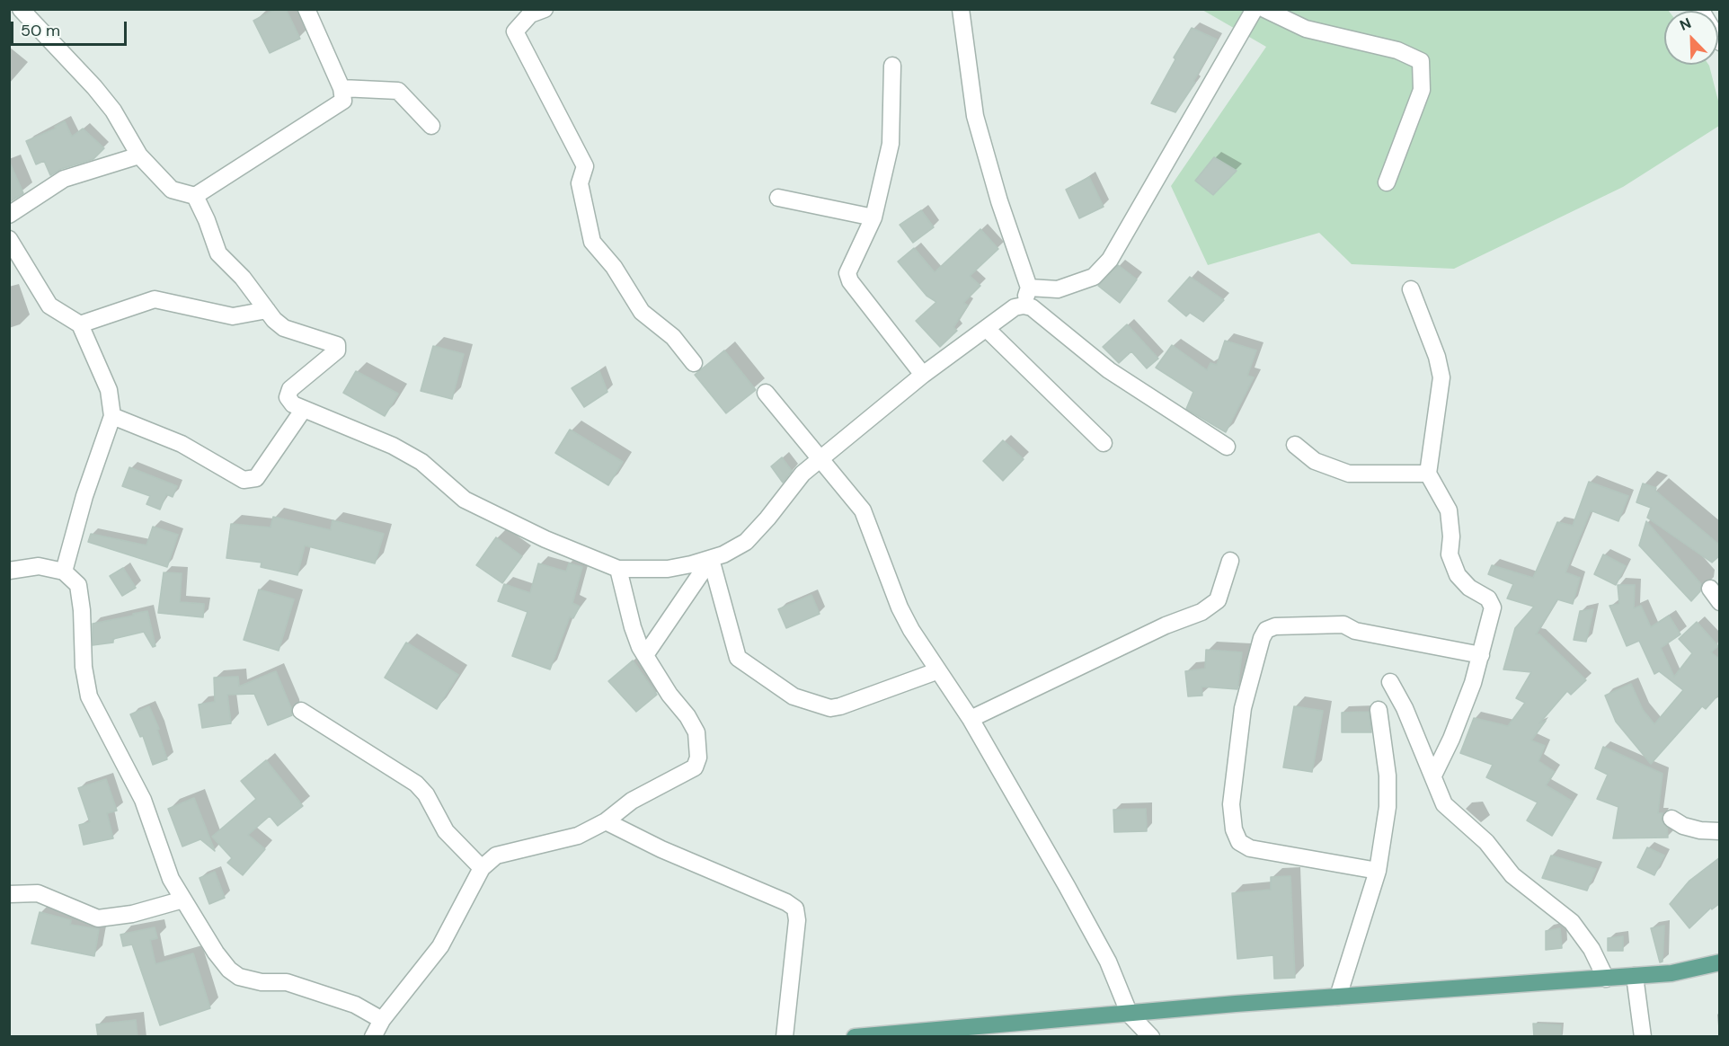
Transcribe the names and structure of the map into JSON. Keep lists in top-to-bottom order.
{
  "scale_bar": "50 m",
  "north": "top left"
}
